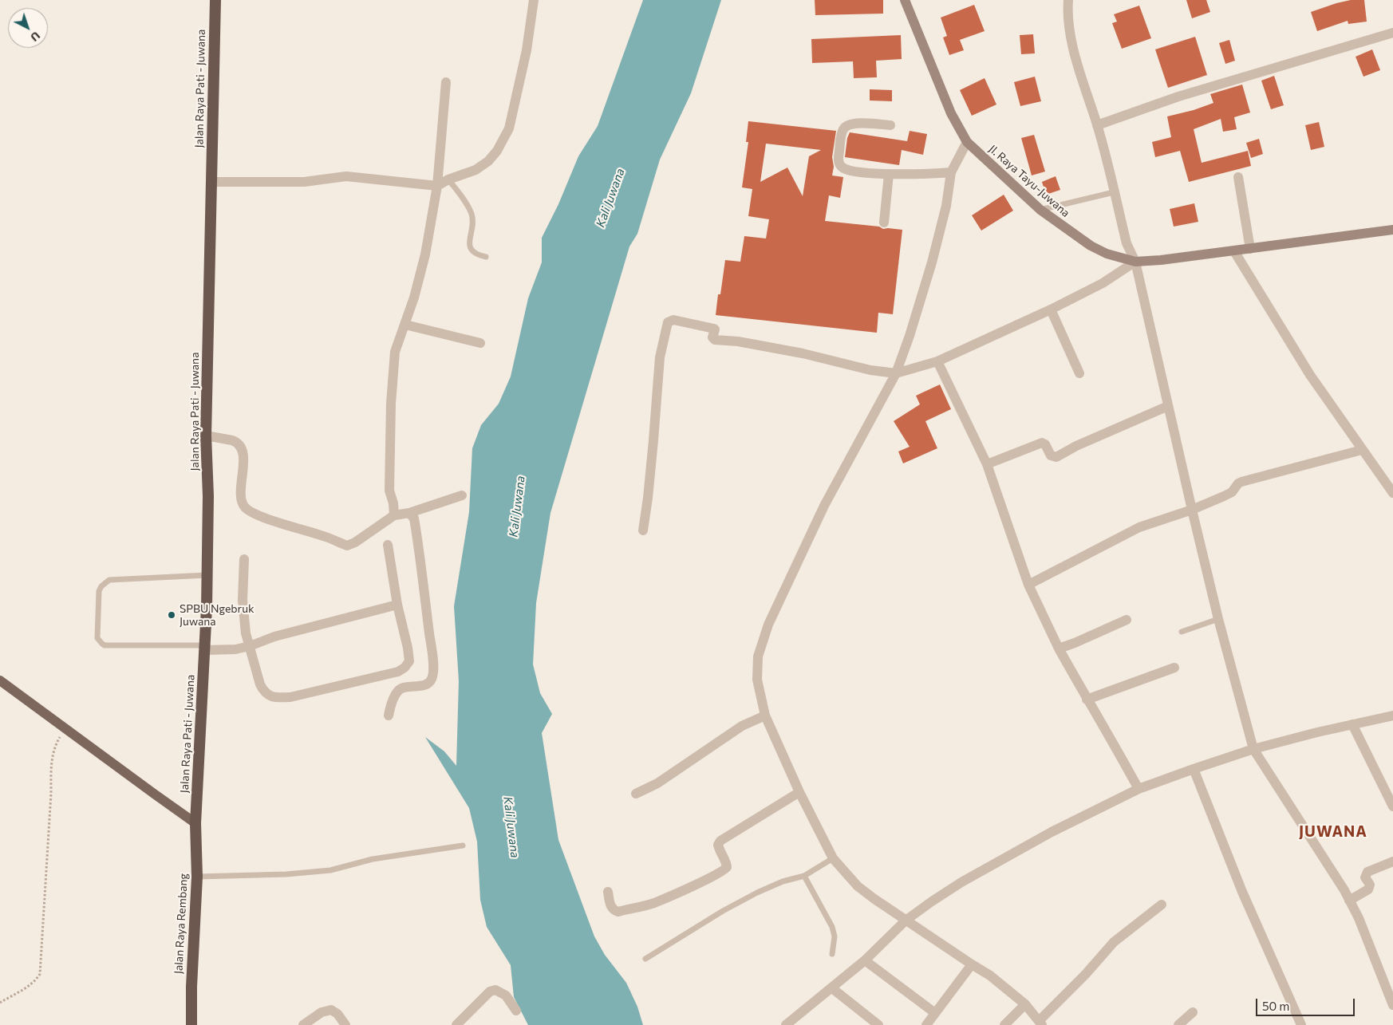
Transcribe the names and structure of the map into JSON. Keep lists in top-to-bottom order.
{
  "streets": {
    "highway": ["Jalan Raya Pati - Juwana", "Jalan Raya Rembang"],
    "main road": ["Jl. Raya Tayu-Juwana"]
  },
  "crossings": [
    ["Jalan Raya Pati - Juwana", "Jalan Raya Rembang"]
  ],
  "districts": ["JUWANA"],
  "water": ["Kali Juwana"],
  "places": ["SPBU Ngebruk Juwana"],
  "scale_bar": "50 m",
  "north": "bottom right"
}
